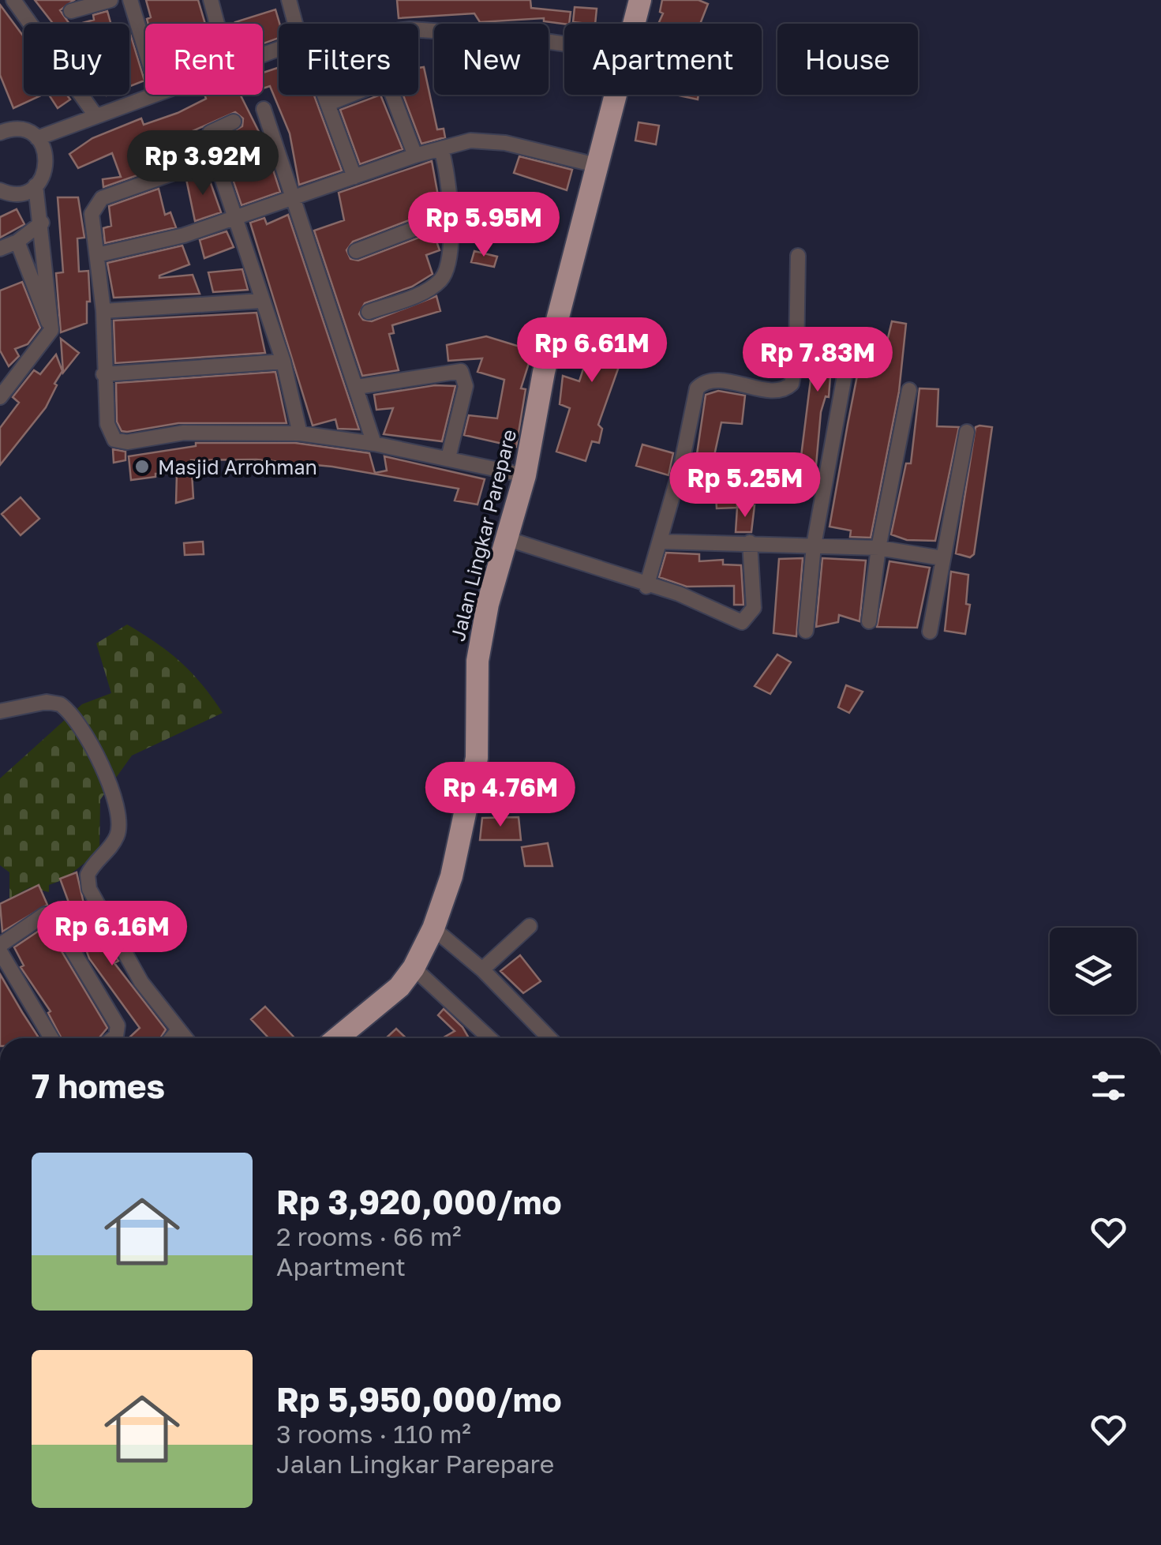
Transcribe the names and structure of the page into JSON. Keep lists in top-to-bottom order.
{
  "streets": {
    "highway": ["Jalan Lingkar Parepare"]
  },
  "places": ["Masjid Arrohman"],
  "page": {
    "chip": [
      "Buy",
      "Rent",
      "Filters",
      "New",
      "Apartment",
      "House"
    ],
    "price": [
      "Rp 3.92M",
      "Rp 5.95M",
      "Rp 6.61M",
      "Rp 7.83M",
      "Rp 5.25M",
      "Rp 4.76M",
      "Rp 6.16M"
    ],
    "heading": "7 homes",
    "list": [
      {
        "name": "Rp 3,920,000/mo",
        "note": "2 rooms · 66 m² · Apartment"
      },
      {
        "name": "Rp 5,950,000/mo",
        "note": "3 rooms · 110 m² · Jalan Lingkar Parepare"
      }
    ]
  }
}
